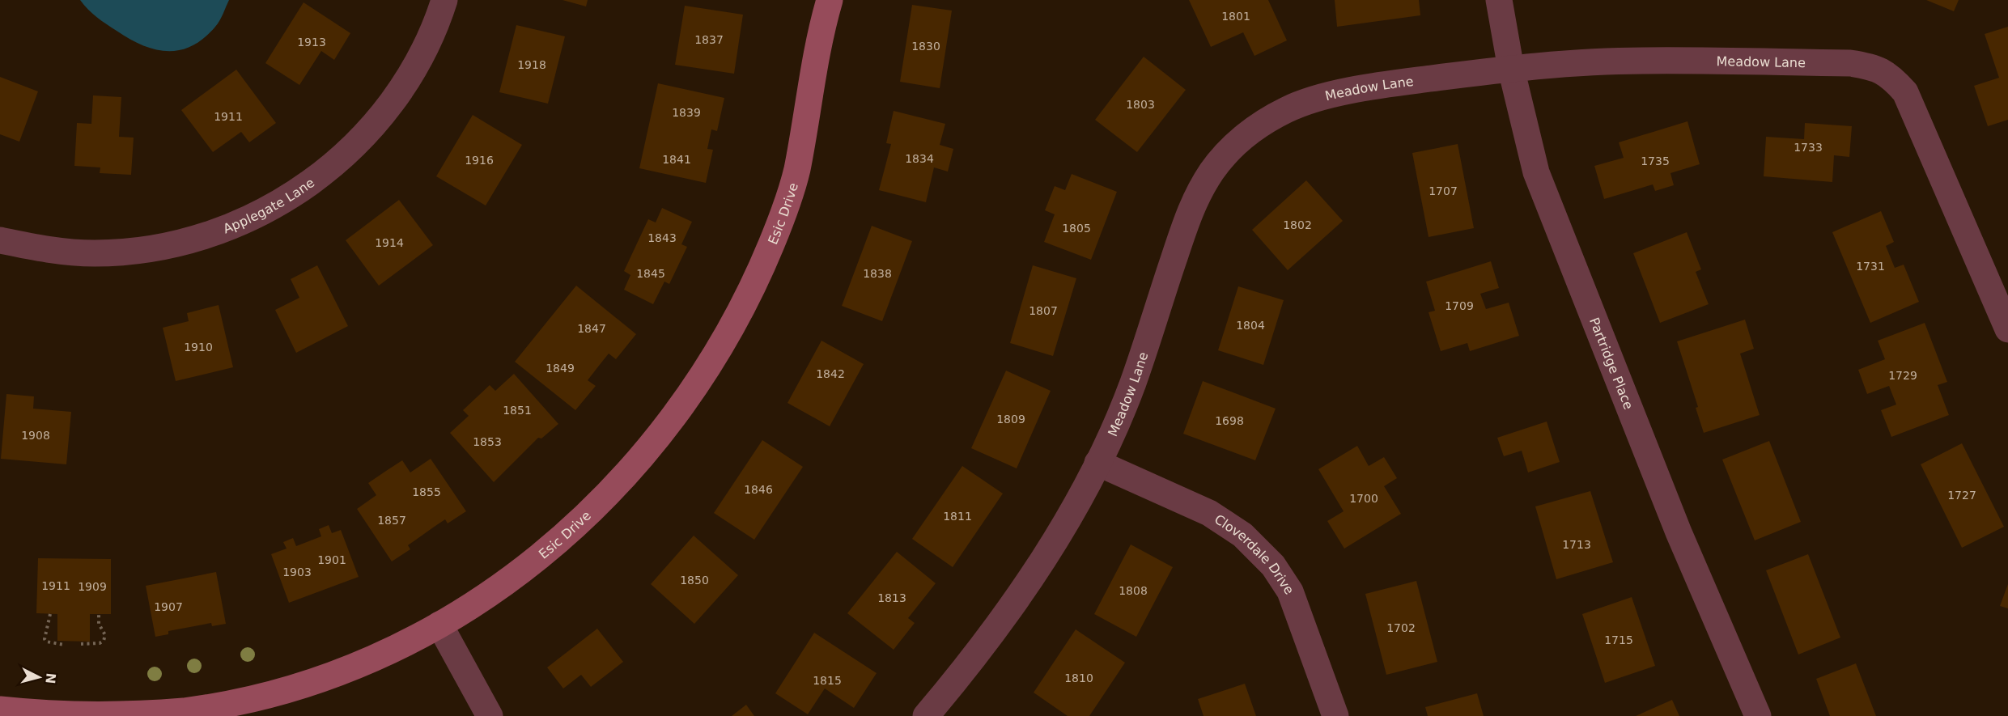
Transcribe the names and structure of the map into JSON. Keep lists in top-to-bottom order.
{
  "streets": {
    "street": [
      "Meadow Lane",
      "Applegate Lane",
      "Esic Drive",
      "Partridge Place",
      "Cloverdale Drive"
    ]
  },
  "crossings": [
    ["Meadow Lane", "Partridge Place"],
    ["Meadow Lane", "Cloverdale Drive"]
  ],
  "house_numbers": [
    "1801",
    "1837",
    "1913",
    "1830",
    "1918",
    "1803",
    "1839",
    "1911",
    "1733",
    "1834",
    "1841",
    "1916",
    "1735",
    "1707",
    "1802",
    "1805",
    "1843",
    "1914",
    "1731",
    "1845",
    "1838",
    "1709",
    "1807",
    "1804",
    "1847",
    "1910",
    "1849",
    "1842",
    "1729",
    "1851",
    "1809",
    "1698",
    "1908",
    "1853",
    "1846",
    "1855",
    "1727",
    "1700",
    "1811",
    "1857",
    "1713",
    "1901",
    "1903",
    "1850",
    "1911",
    "1909",
    "1808",
    "1813",
    "1907",
    "1702",
    "1715",
    "1810",
    "1815"
  ],
  "north": "right"
}
